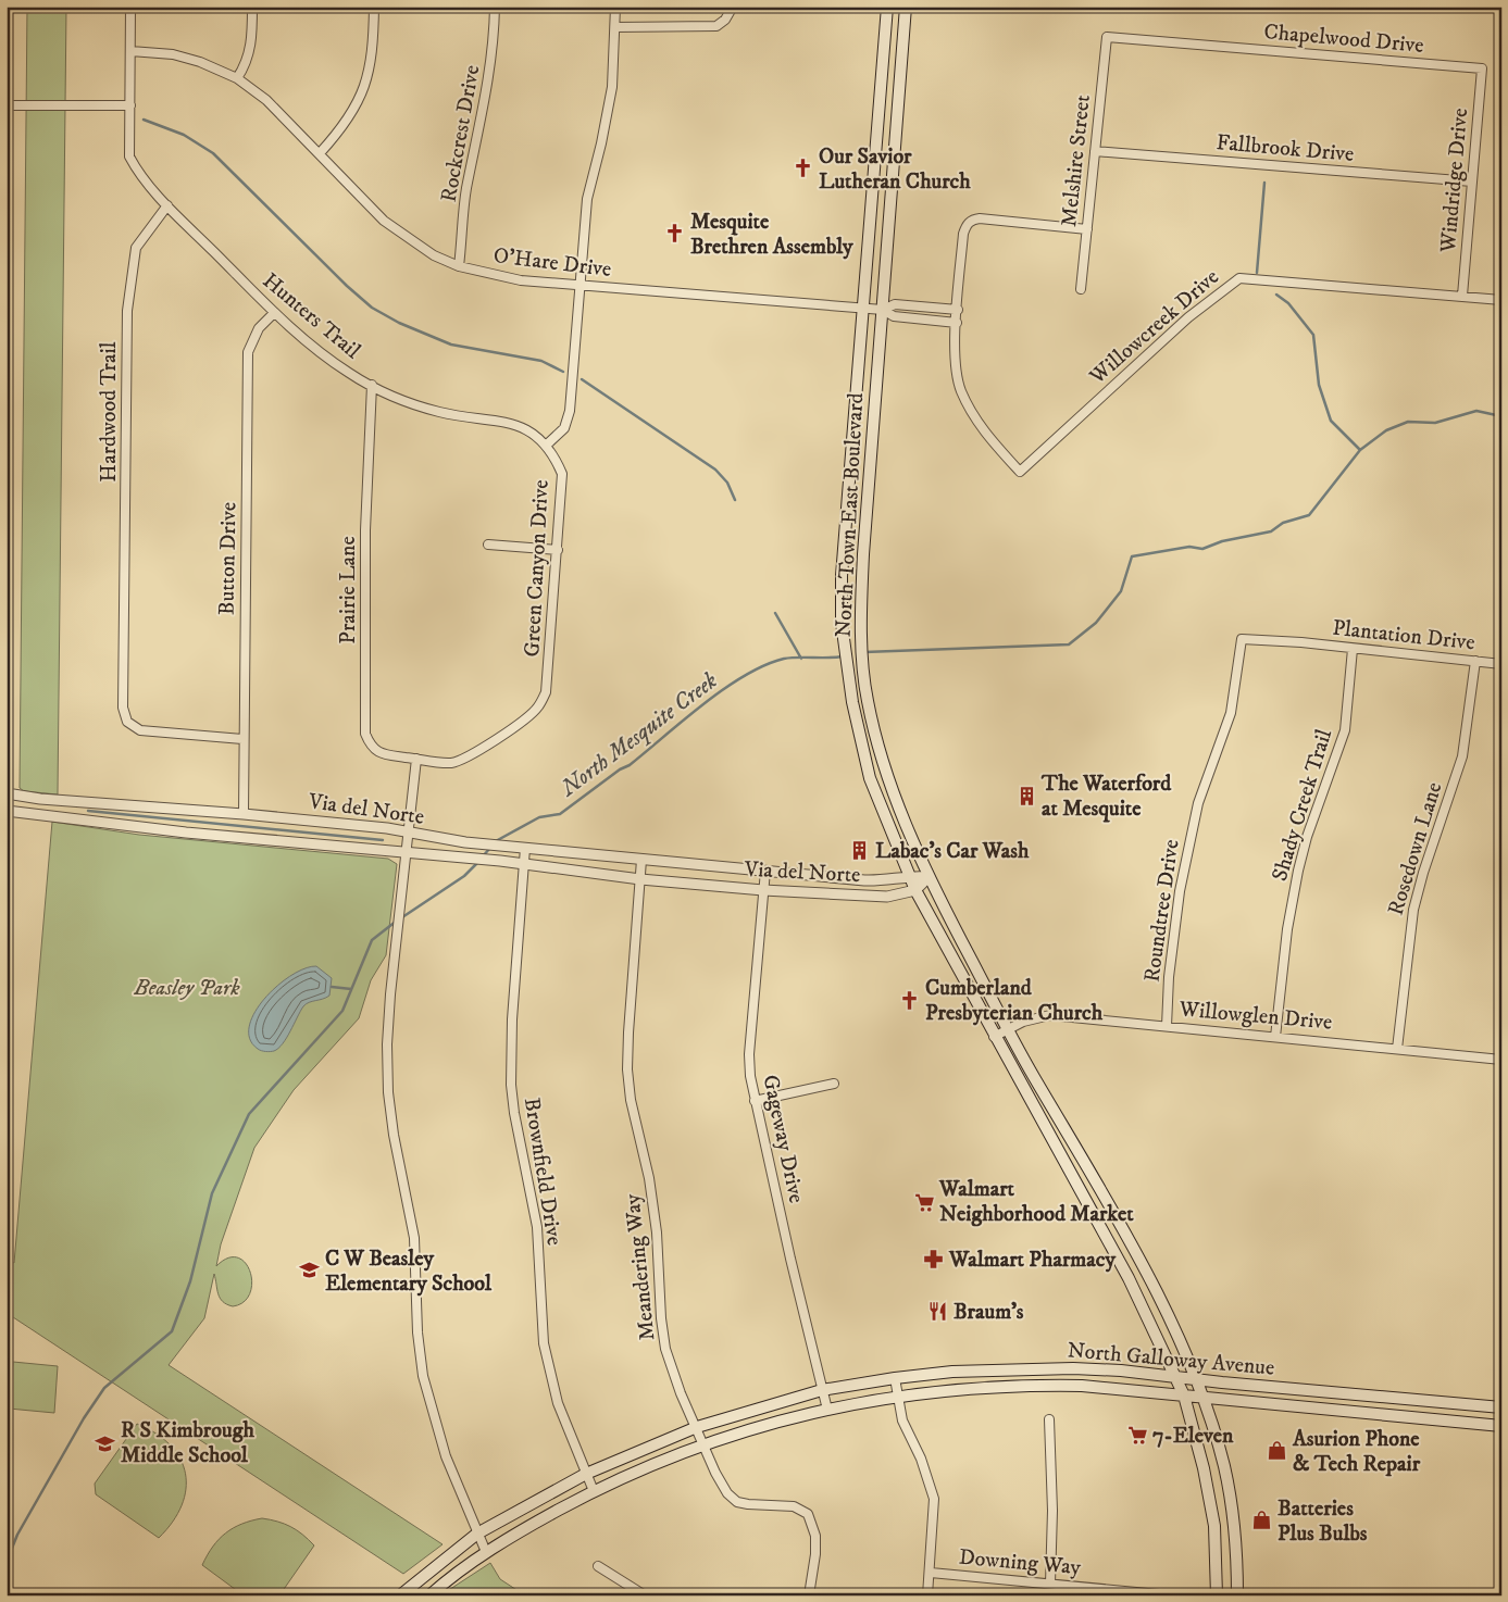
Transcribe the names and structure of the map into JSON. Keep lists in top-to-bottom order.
{
  "streets": {
    "main road": ["North Town East Boulevard", "North Galloway Avenue"],
    "street": [
      "Chapelwood Drive",
      "Rockcrest Drive",
      "Fallbrook Drive",
      "Melshire Street",
      "Windridge Drive",
      "O'Hare Drive",
      "Hunters Trail",
      "Willowcreek Drive",
      "Hardwood Trail",
      "Button Drive",
      "Green Canyon Drive",
      "Prairie Lane",
      "Plantation Drive",
      "Shady Creek Trail",
      "Via del Norte",
      "Rosedown Lane",
      "Roundtree Drive",
      "Willowglen Drive",
      "Gageway Drive",
      "Brownfield Drive",
      "Meandering Way",
      "Downing Way"
    ]
  },
  "crossings": [
    ["Chapelwood Drive", "Melshire Street"],
    ["Chapelwood Drive", "Windridge Drive"],
    ["Rockcrest Drive", "O'Hare Drive"],
    ["Fallbrook Drive", "Melshire Street"],
    ["Fallbrook Drive", "Windridge Drive"],
    ["Windridge Drive", "Willowcreek Drive"],
    ["O'Hare Drive", "North Town East Boulevard"],
    ["Hunters Trail", "Hardwood Trail"],
    ["Hunters Trail", "Button Drive"],
    ["Hunters Trail", "Green Canyon Drive"],
    ["Hunters Trail", "Prairie Lane"],
    ["Hardwood Trail", "Button Drive"],
    ["North Town East Boulevard", "Via del Norte"],
    ["North Town East Boulevard", "Willowglen Drive"],
    ["North Town East Boulevard", "North Galloway Avenue"],
    ["Button Drive", "Via del Norte"],
    ["Green Canyon Drive", "Prairie Lane"],
    ["Plantation Drive", "Shady Creek Trail"],
    ["Plantation Drive", "Rosedown Lane"],
    ["Plantation Drive", "Roundtree Drive"],
    ["Shady Creek Trail", "Willowglen Drive"],
    ["Via del Norte", "Gageway Drive"],
    ["Via del Norte", "Brownfield Drive"],
    ["Via del Norte", "Meandering Way"],
    ["Rosedown Lane", "Willowglen Drive"],
    ["Roundtree Drive", "Willowglen Drive"],
    ["Gageway Drive", "North Galloway Avenue"],
    ["Brownfield Drive", "North Galloway Avenue"],
    ["Meandering Way", "North Galloway Avenue"]
  ],
  "water": ["North Mesquite Creek"],
  "parks": ["Beasley Park"],
  "places": {
    "church": ["Our Savior Lutheran Church", "Mesquite Brethren Assembly", "Cumberland Presbyterian Church"],
    "building": ["The Waterford at Mesquite", "Labac's Car Wash"],
    "supermarket": ["Walmart Neighborhood Market", "7-Eleven"],
    "pharmacy": ["Walmart Pharmacy"],
    "school or university": ["C W Beasley Elementary School", "R S Kimbrough Middle School"],
    "restaurant": ["Braum's"],
    "shop": ["Asurion Phone & Tech Repair", "Batteries Plus Bulbs"]
  }
}
